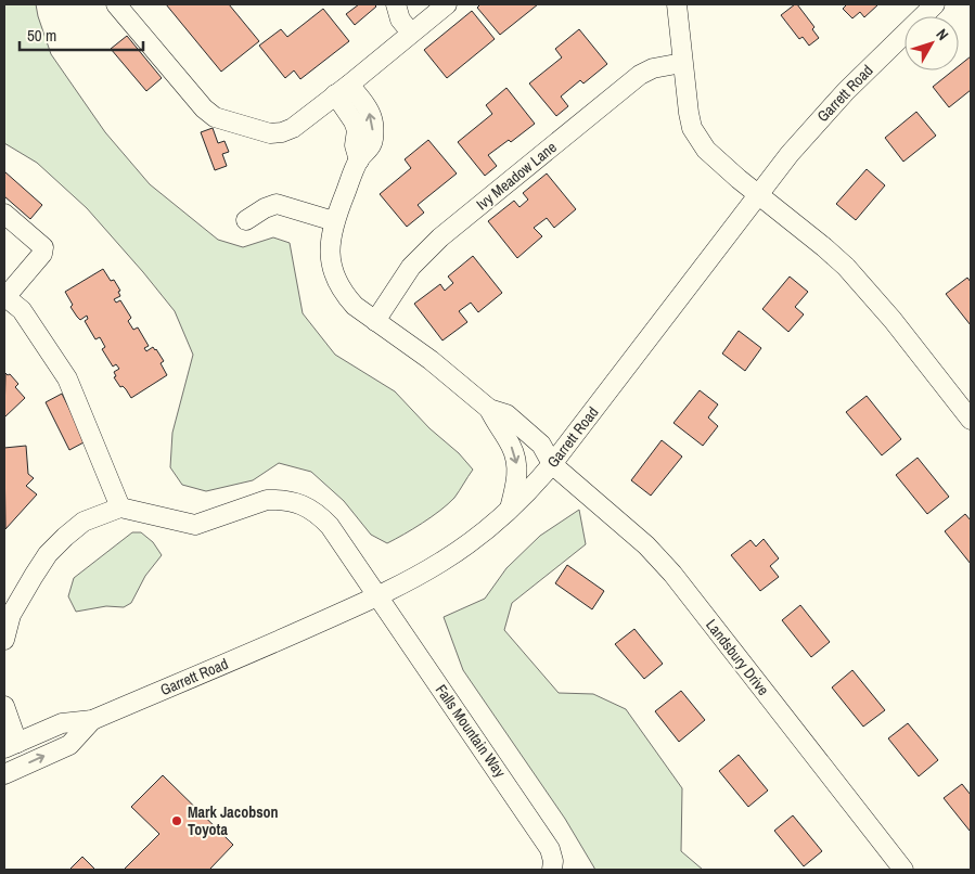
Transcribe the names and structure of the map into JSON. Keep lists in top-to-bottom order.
{
  "streets": {
    "street": [
      "Garrett Road",
      "Ivy Meadow Lane",
      "Landsbury Drive",
      "Falls Mountain Way"
    ]
  },
  "crossings": [
    ["Garrett Road", "Landsbury Drive"],
    ["Garrett Road", "Falls Mountain Way"]
  ],
  "places": ["Mark Jacobson Toyota"],
  "scale_bar": "50 m",
  "north": "top right"
}
